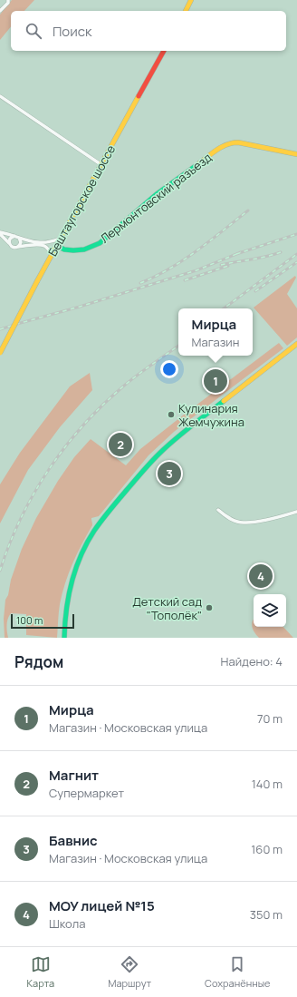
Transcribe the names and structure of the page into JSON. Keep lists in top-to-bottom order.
{
  "streets": {
    "street": ["Лермонтовский разъезд", "Бештаугорское шоссе"]
  },
  "crossings": [
    ["Лермонтовский разъезд", "Бештаугорское шоссе"]
  ],
  "places": ["Кулинария Жемчужина", "Детский сад \"Тополёк\""],
  "scale_bar": "100 m",
  "page": {
    "search": "Поиск",
    "popup": ["Мирца", "Магазин"],
    "pins": [
      "1",
      "2",
      "3",
      "4"
    ],
    "scale": "100 m",
    "heading": ["Рядом", "Найдено: 4"],
    "list": [
      {
        "mark": "1",
        "name": "Мирца",
        "note": "Магазин · Московская улица",
        "value": "70 m"
      },
      {
        "mark": "2",
        "name": "Магнит",
        "note": "Супермаркет",
        "value": "140 m"
      },
      {
        "mark": "3",
        "name": "Бавнис",
        "note": "Магазин · Московская улица",
        "value": "160 m"
      },
      {
        "mark": "4",
        "name": "МОУ лицей №15",
        "note": "Школа",
        "value": "350 m"
      }
    ],
    "nav": ["Карта", "Маршрут", "Сохранённые"]
  }
}
